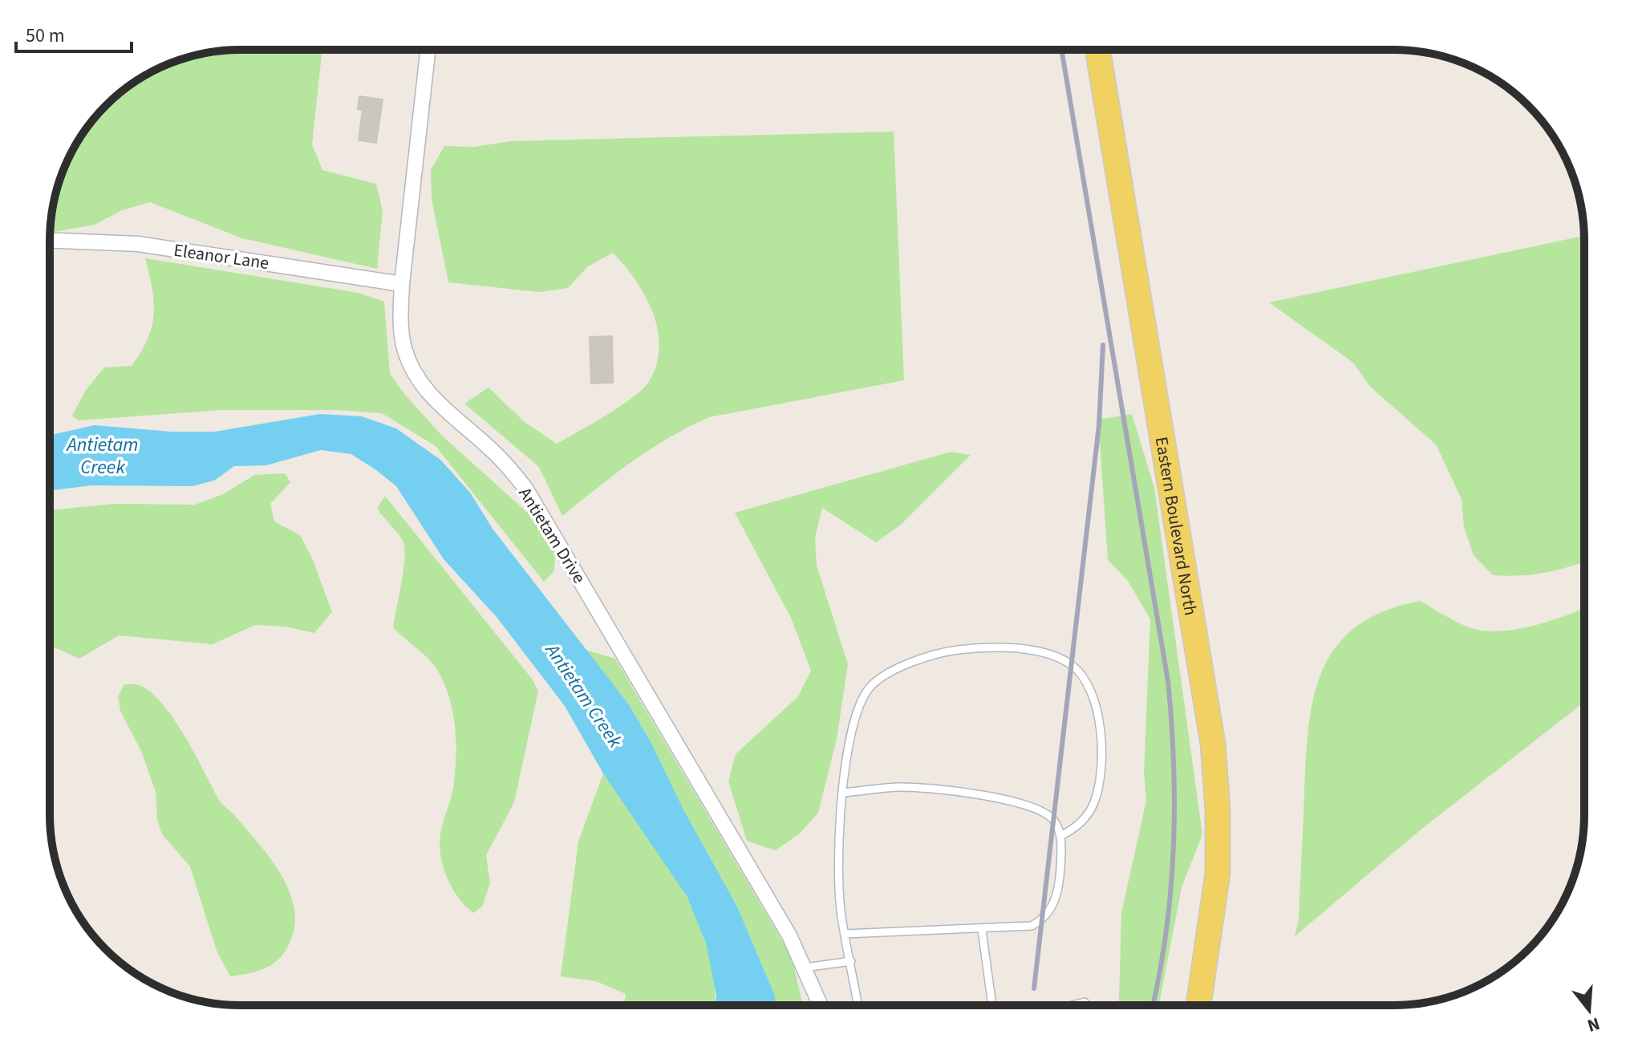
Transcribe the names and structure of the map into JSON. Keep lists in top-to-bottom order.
{
  "streets": {
    "main road": ["Eastern Boulevard North"],
    "street": ["Eleanor Lane", "Antietam Drive"]
  },
  "crossings": [
    ["Eleanor Lane", "Antietam Drive"]
  ],
  "water": ["Antietam Creek"],
  "scale_bar": "50 m",
  "north": "bottom"
}
